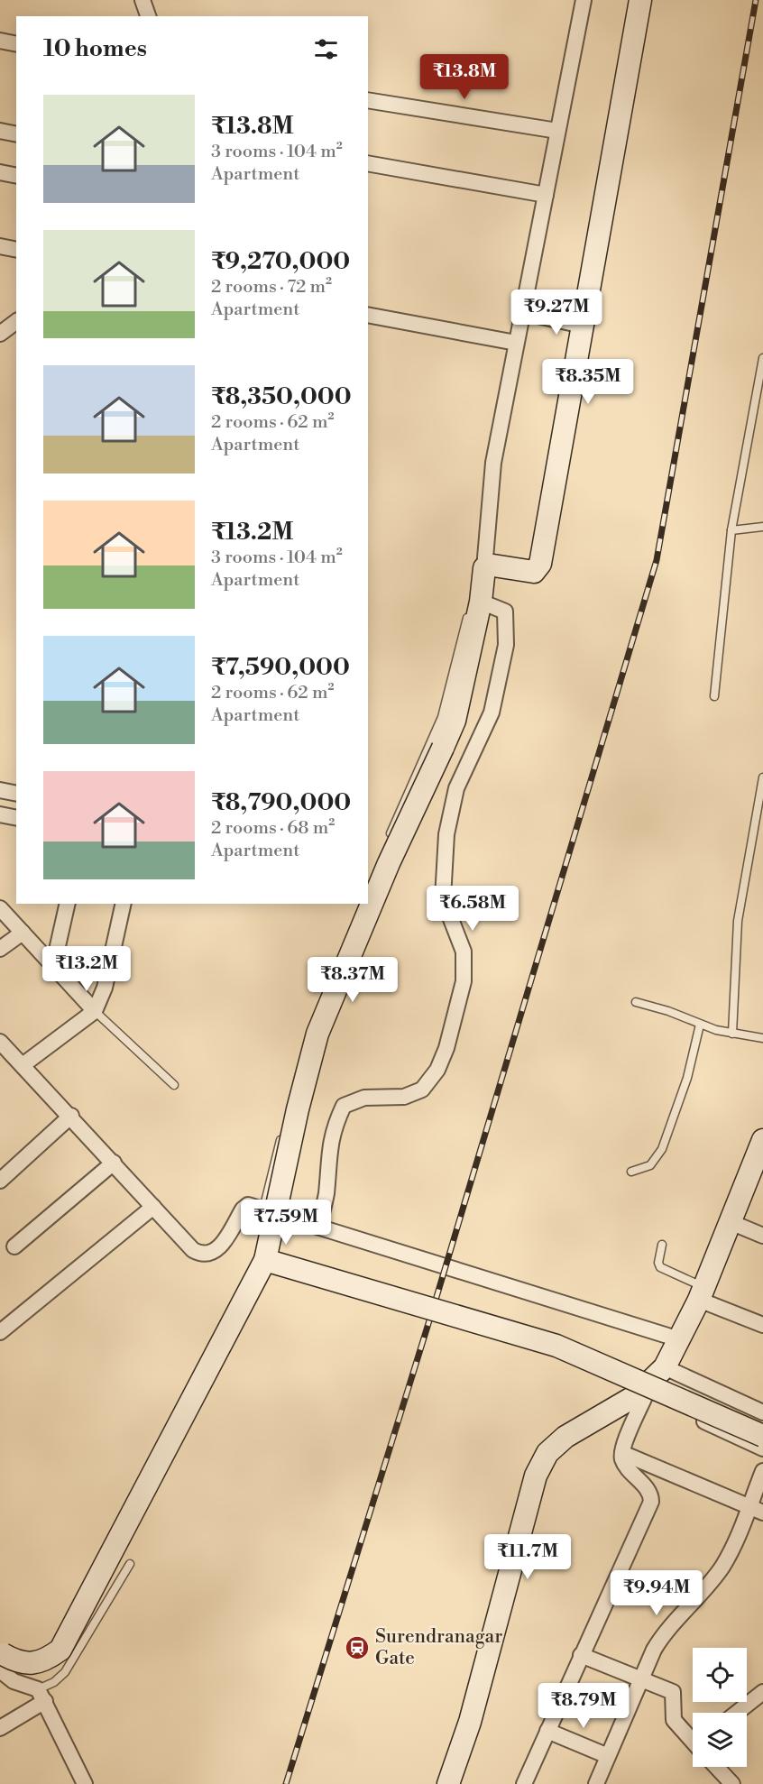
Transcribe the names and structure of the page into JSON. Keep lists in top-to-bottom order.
{
  "places": {
    "station": ["Surendranagar Gate"]
  },
  "page": {
    "heading": "10 homes",
    "price": [
      "₹13.8M",
      "₹9.27M",
      "₹8.35M",
      "₹6.58M",
      "₹13.2M",
      "₹8.37M",
      "₹7.59M",
      "₹11.7M",
      "₹9.94M",
      "₹8.79M"
    ],
    "list": [
      {
        "name": "₹13.8M",
        "note": "3 rooms · 104 m² · Apartment"
      },
      {
        "name": "₹9,270,000",
        "note": "2 rooms · 72 m² · Apartment"
      },
      {
        "name": "₹8,350,000",
        "note": "2 rooms · 62 m² · Apartment"
      },
      {
        "name": "₹13.2M",
        "note": "3 rooms · 104 m² · Apartment"
      },
      {
        "name": "₹7,590,000",
        "note": "2 rooms · 62 m² · Apartment"
      },
      {
        "name": "₹8,790,000",
        "note": "2 rooms · 68 m² · Apartment"
      }
    ]
  }
}
